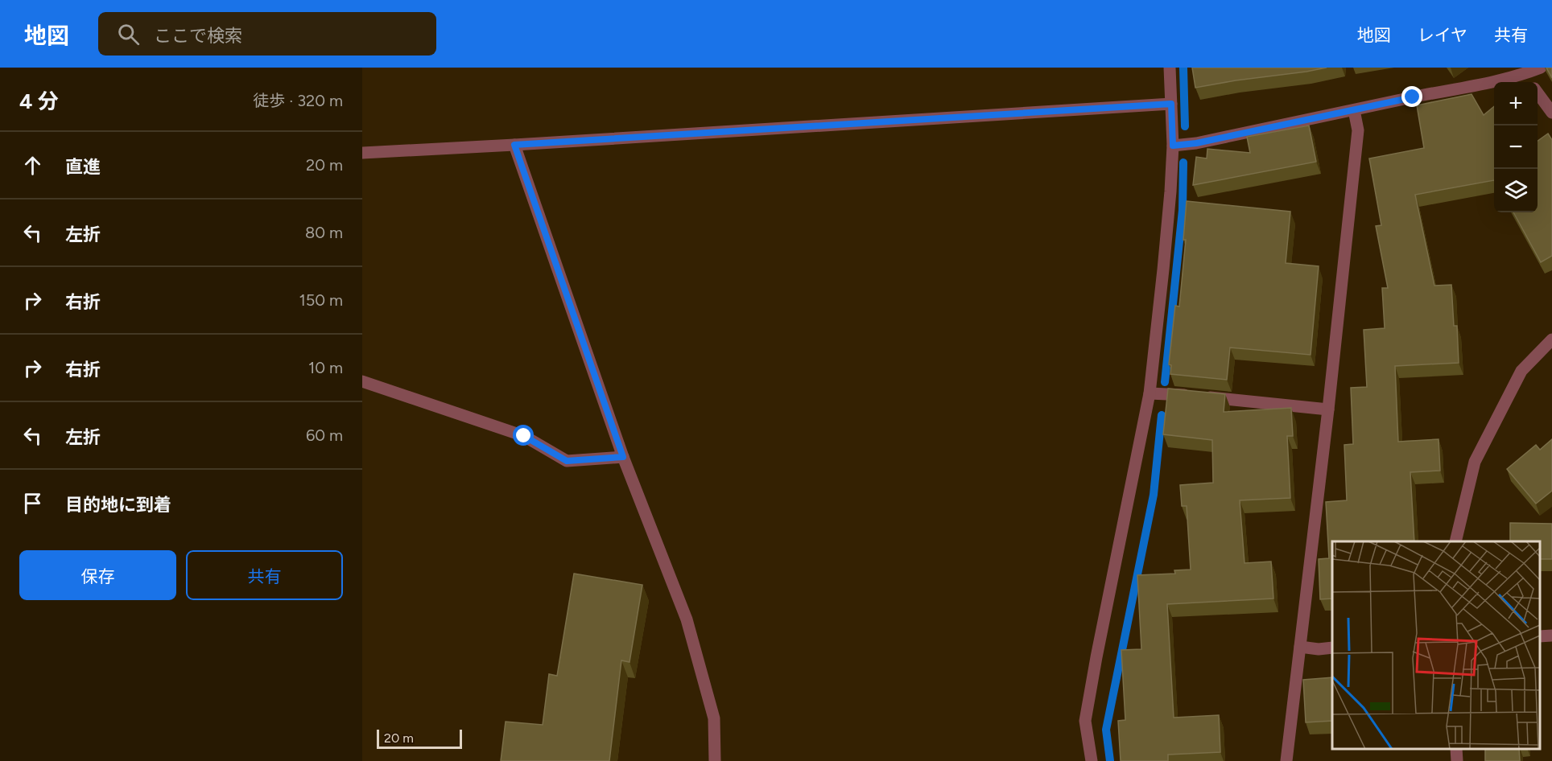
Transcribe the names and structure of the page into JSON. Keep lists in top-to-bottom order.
{
  "scale_bar": "20 m",
  "page": {
    "header": "地図",
    "search": "ここで検索",
    "nav": ["地図", "レイヤ", "共有"],
    "heading": ["4 分", "徒歩 · 320 m"],
    "map_buttons": ["+", "−"],
    "list": [
      ["直進", "20 m"],
      ["左折", "80 m"],
      ["右折", "150 m"],
      ["右折", "10 m"],
      ["左折", "60 m"],
      "目的地に到着"
    ],
    "buttons": ["保存", "共有"],
    "scale": "20 m"
  }
}
